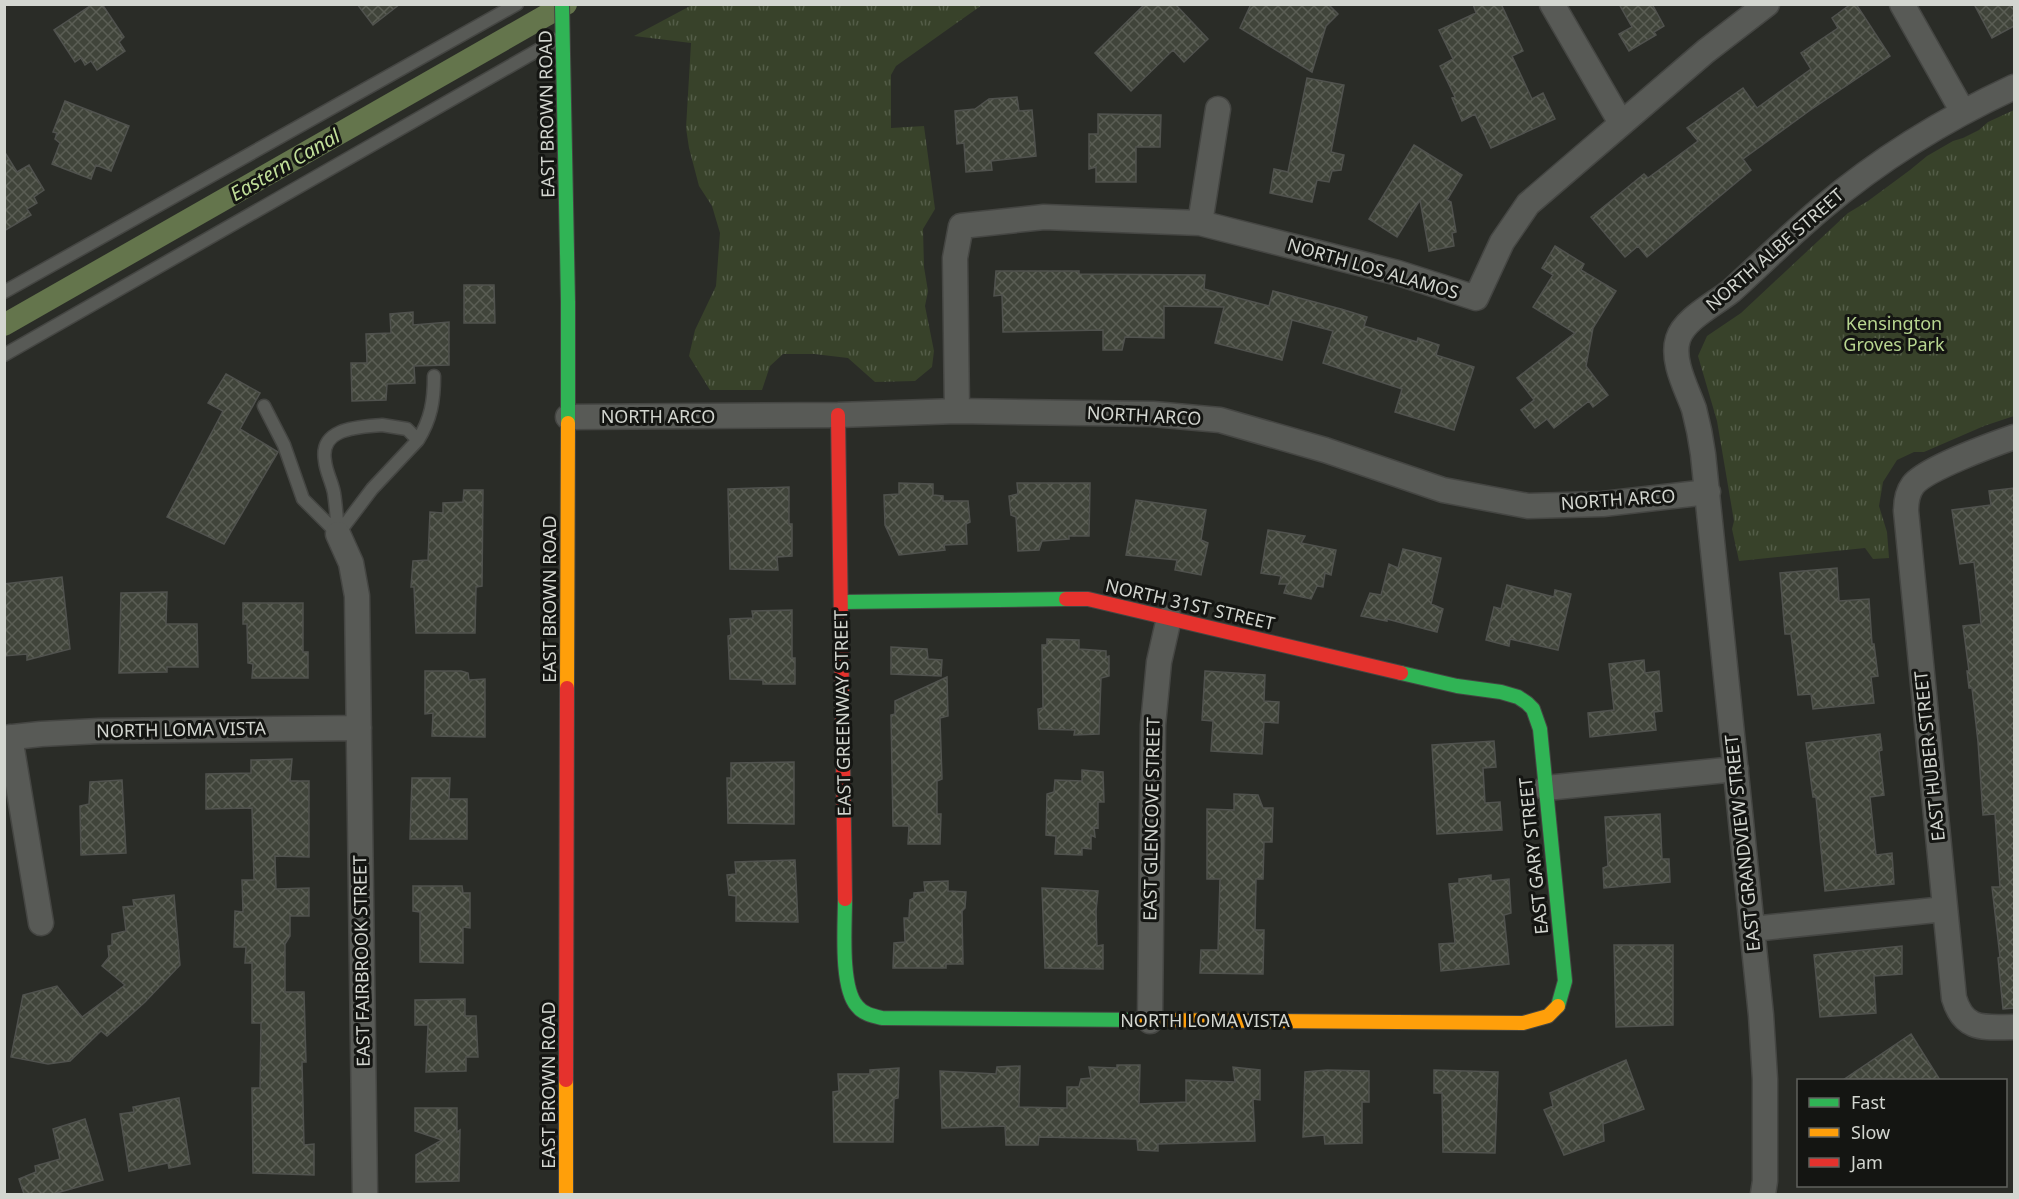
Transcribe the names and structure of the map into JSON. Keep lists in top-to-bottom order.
{
  "streets": {
    "street": [
      "EAST BROWN ROAD",
      "NORTH ALBE STREET",
      "NORTH LOS ALAMOS",
      "NORTH ARCO",
      "NORTH 31ST STREET",
      "EAST GREENWAY STREET",
      "NORTH LOMA VISTA",
      "EAST HUBER STREET",
      "EAST GLENCOVE STREET",
      "EAST GRANDVIEW STREET",
      "EAST GARY STREET",
      "EAST FAIRBROOK STREET"
    ]
  },
  "crossings": [
    ["EAST BROWN ROAD", "NORTH ARCO"],
    ["NORTH ALBE STREET", "NORTH ARCO"],
    ["NORTH ALBE STREET", "EAST GRANDVIEW STREET"],
    ["NORTH LOS ALAMOS", "NORTH ARCO"],
    ["NORTH ARCO", "EAST GREENWAY STREET"],
    ["NORTH ARCO", "EAST GRANDVIEW STREET"],
    ["NORTH 31ST STREET", "EAST GREENWAY STREET"],
    ["NORTH 31ST STREET", "EAST GLENCOVE STREET"],
    ["NORTH 31ST STREET", "EAST GARY STREET"],
    ["EAST GREENWAY STREET", "NORTH LOMA VISTA"],
    ["NORTH LOMA VISTA", "EAST GLENCOVE STREET"],
    ["NORTH LOMA VISTA", "EAST GARY STREET"],
    ["NORTH LOMA VISTA", "EAST FAIRBROOK STREET"]
  ],
  "water": ["Eastern Canal"],
  "parks": ["Kensington Groves Park"],
  "legend": ["Fast", "Slow", "Jam"]
}
